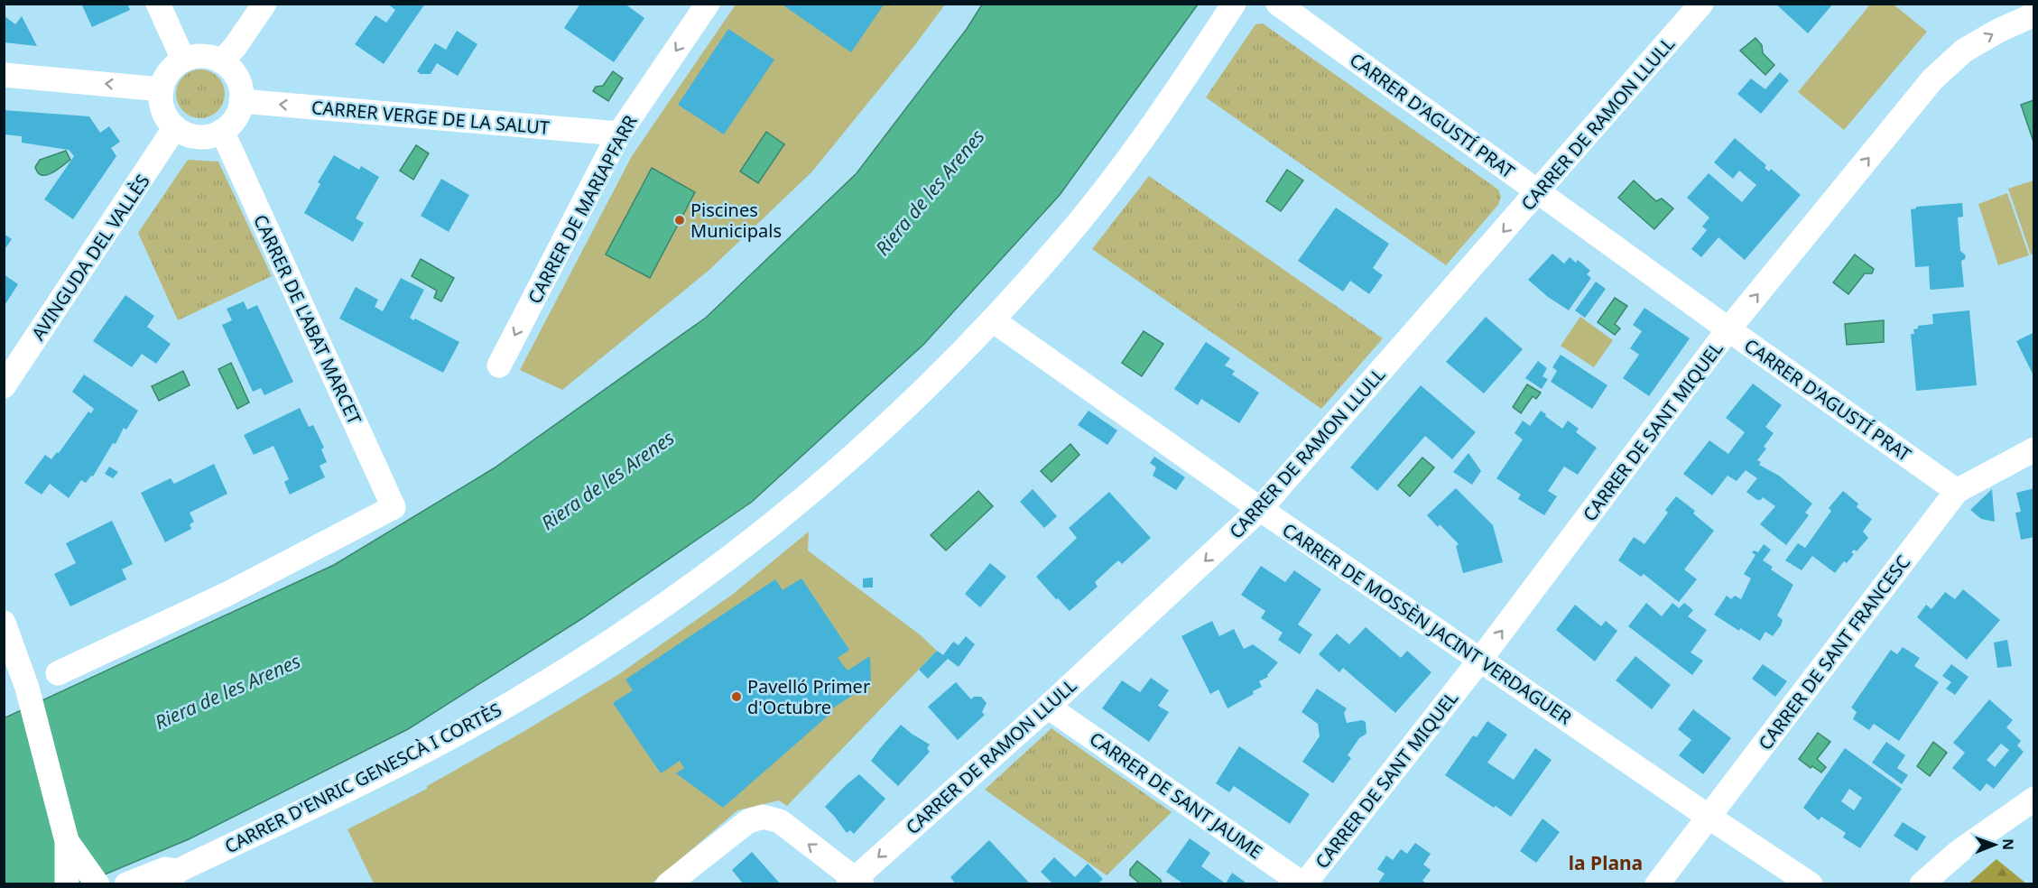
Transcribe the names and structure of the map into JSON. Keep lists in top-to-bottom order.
{
  "streets": {
    "street": [
      "CARRER D'AGUSTÍ PRAT",
      "CARRER VERGE DE LA SALUT",
      "CARRER DE RAMON LLULL",
      "CARRER DE MARIAPFARR",
      "AVINGUDA DEL VALLÈS",
      "CARRER DE L'ABAT MARCET",
      "CARRER DE SANT MIQUEL",
      "CARRER DE MOSSÈN JACINT VERDAGUER",
      "CARRER DE SANT FRANCESC",
      "CARRER D'ENRIC GENESCÀ I CORTÈS",
      "CARRER DE SANT JAUME"
    ]
  },
  "crossings": [
    ["CARRER D'AGUSTÍ PRAT", "CARRER DE RAMON LLULL"],
    ["CARRER D'AGUSTÍ PRAT", "CARRER DE SANT MIQUEL"],
    ["CARRER D'AGUSTÍ PRAT", "CARRER DE SANT FRANCESC"],
    ["CARRER VERGE DE LA SALUT", "CARRER DE MARIAPFARR"],
    ["CARRER VERGE DE LA SALUT", "AVINGUDA DEL VALLÈS"],
    ["CARRER VERGE DE LA SALUT", "CARRER DE L'ABAT MARCET"],
    ["CARRER DE RAMON LLULL", "CARRER DE MOSSÈN JACINT VERDAGUER"],
    ["CARRER DE RAMON LLULL", "CARRER DE SANT JAUME"],
    ["AVINGUDA DEL VALLÈS", "CARRER DE L'ABAT MARCET"],
    ["CARRER DE SANT MIQUEL", "CARRER DE MOSSÈN JACINT VERDAGUER"],
    ["CARRER DE SANT MIQUEL", "CARRER DE SANT JAUME"],
    ["CARRER DE MOSSÈN JACINT VERDAGUER", "CARRER DE SANT FRANCESC"],
    ["CARRER DE MOSSÈN JACINT VERDAGUER", "CARRER D'ENRIC GENESCÀ I CORTÈS"]
  ],
  "one_way": [
    "CARRER VERGE DE LA SALUT",
    "CARRER DE RAMON LLULL",
    "CARRER DE MARIAPFARR",
    "CARRER DE SANT MIQUEL"
  ],
  "districts": ["la Plana"],
  "water": ["Riera de les Arenes"],
  "places": ["Piscines Municipals", "Pavelló Primer d'Octubre"],
  "north": "right"
}
